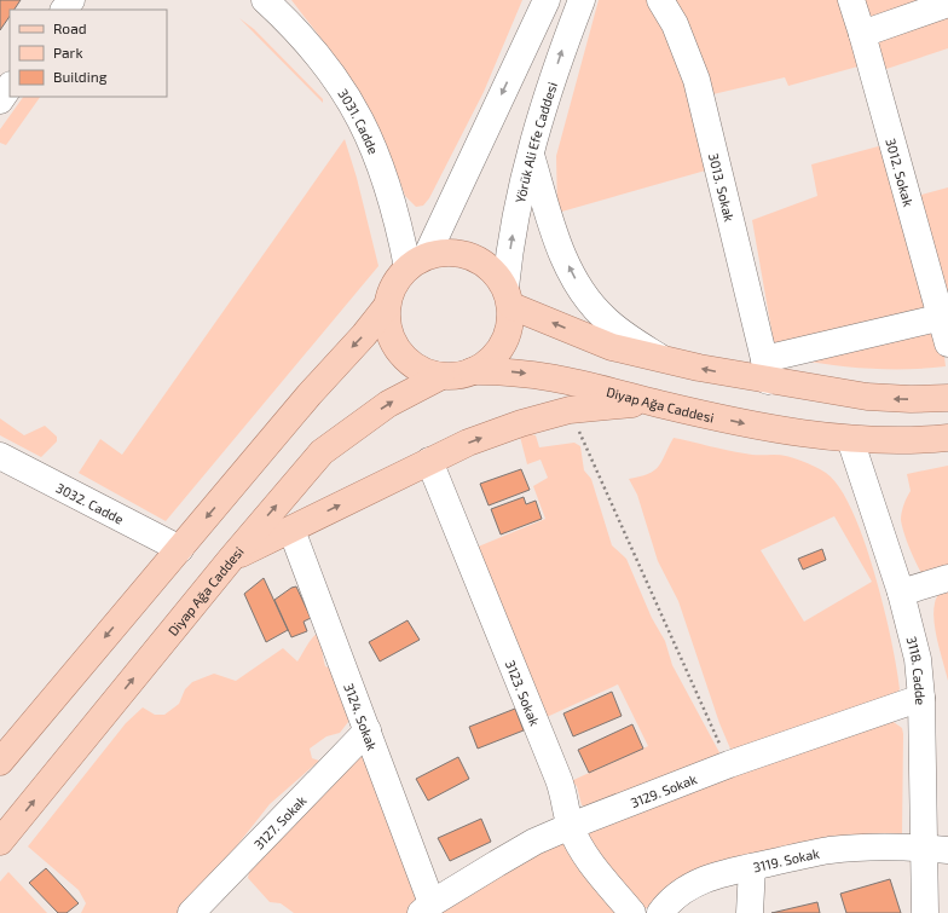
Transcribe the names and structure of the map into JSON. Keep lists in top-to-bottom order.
{
  "streets": {
    "main road": ["Diyap Ağa Caddesi"],
    "street": [
      "3031. Cadde",
      "Yörük Ali Efe Caddesi",
      "3012. Sokak",
      "3013. Sokak",
      "3032. Cadde",
      "3118. Cadde",
      "3123. Sokak",
      "3124. Sokak",
      "3129. Sokak",
      "3127. Sokak",
      "3119. Sokak"
    ]
  },
  "crossings": [
    ["3031. Cadde", "Yörük Ali Efe Caddesi"],
    ["3031. Cadde", "Diyap Ağa Caddesi"],
    ["Yörük Ali Efe Caddesi", "Diyap Ağa Caddesi"],
    ["Diyap Ağa Caddesi", "3032. Cadde"],
    ["Diyap Ağa Caddesi", "3118. Cadde"],
    ["3118. Cadde", "3129. Sokak"],
    ["3118. Cadde", "3119. Sokak"],
    ["3123. Sokak", "3129. Sokak"],
    ["3124. Sokak", "3129. Sokak"],
    ["3124. Sokak", "3127. Sokak"]
  ],
  "legend": ["Road", "Park", "Building"]
}
